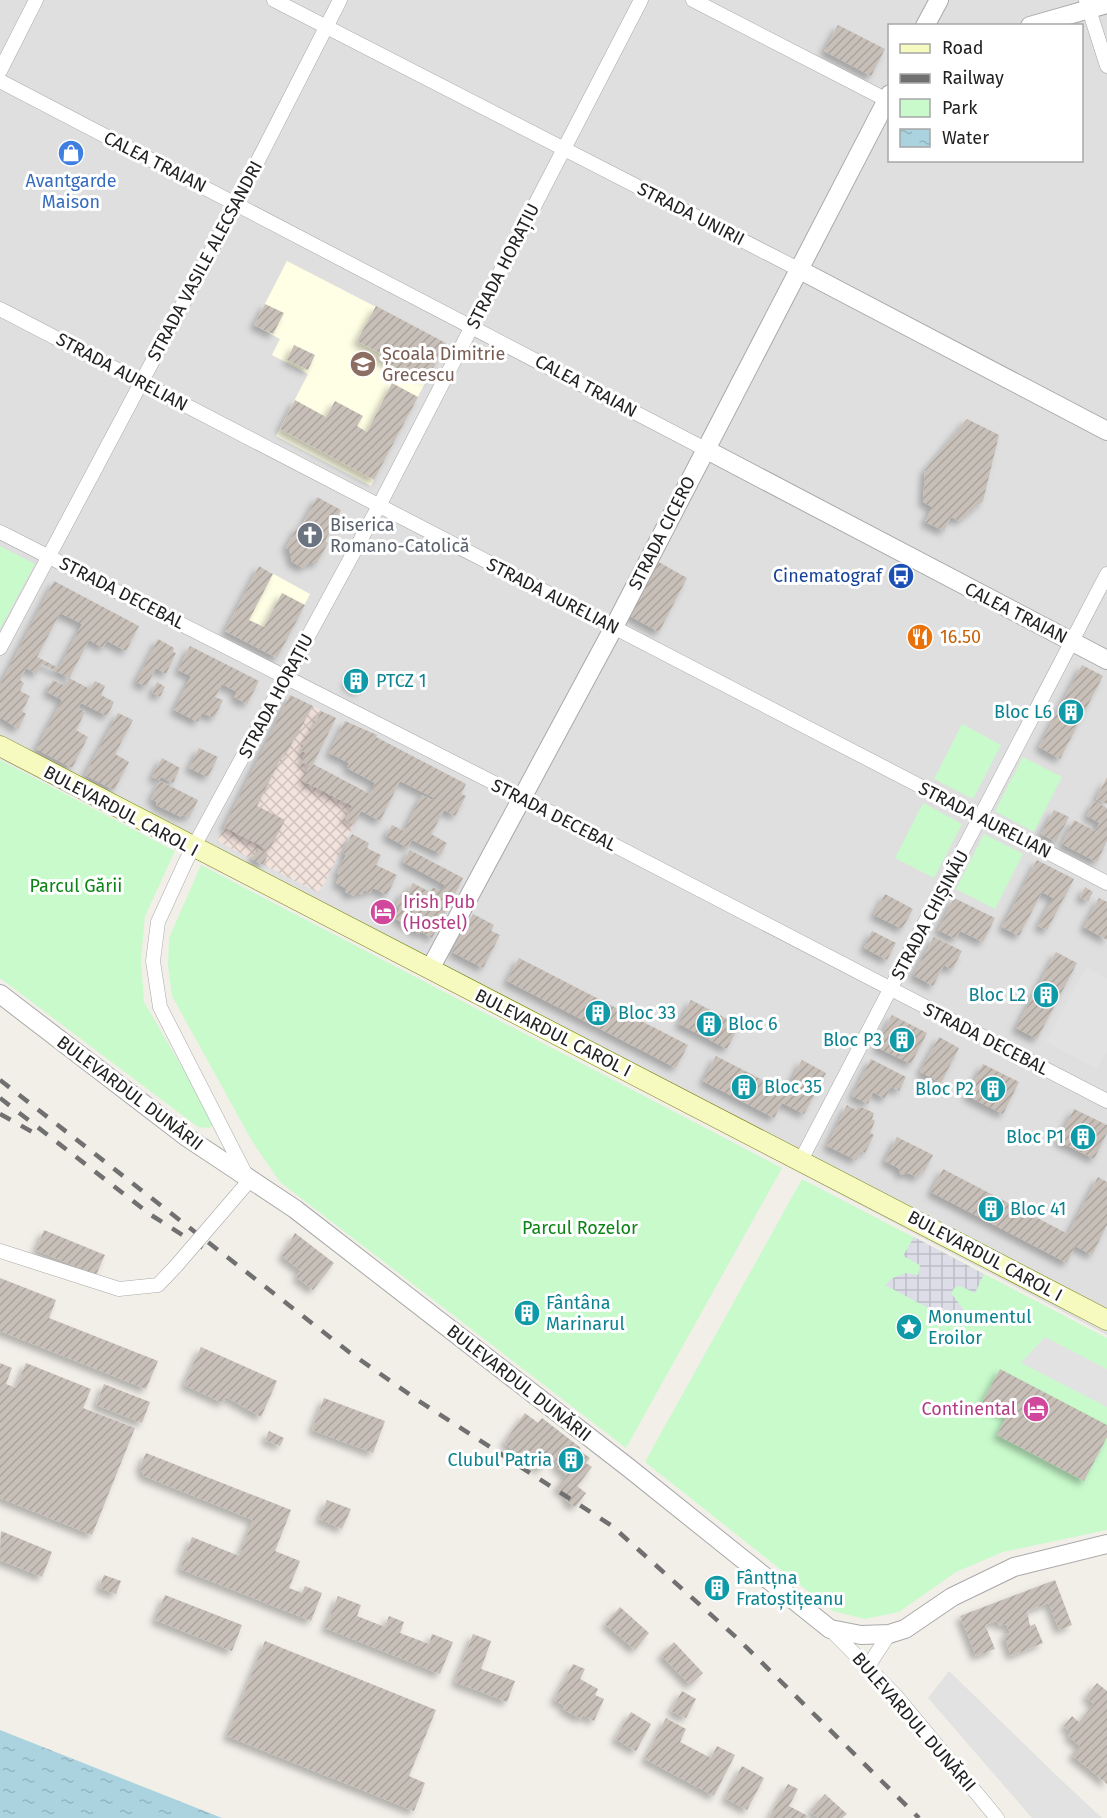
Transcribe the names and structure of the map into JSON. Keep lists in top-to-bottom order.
{
  "streets": {
    "main road": ["BULEVARDUL CAROL I"],
    "street": [
      "CALEA TRAIAN",
      "STRADA UNIRII",
      "STRADA VASILE ALECSANDRI",
      "STRADA HORAȚIU",
      "STRADA AURELIAN",
      "STRADA CICERO",
      "STRADA DECEBAL",
      "STRADA CHIȘINĂU",
      "BULEVARDUL DUNĂRII"
    ]
  },
  "crossings": [
    ["CALEA TRAIAN", "STRADA VASILE ALECSANDRI"],
    ["CALEA TRAIAN", "STRADA HORAȚIU"],
    ["CALEA TRAIAN", "STRADA CICERO"],
    ["CALEA TRAIAN", "STRADA CHIȘINĂU"],
    ["STRADA UNIRII", "STRADA VASILE ALECSANDRI"],
    ["STRADA UNIRII", "STRADA HORAȚIU"],
    ["STRADA UNIRII", "STRADA CICERO"],
    ["STRADA VASILE ALECSANDRI", "STRADA AURELIAN"],
    ["STRADA VASILE ALECSANDRI", "STRADA DECEBAL"],
    ["STRADA HORAȚIU", "STRADA AURELIAN"],
    ["STRADA HORAȚIU", "STRADA DECEBAL"],
    ["STRADA HORAȚIU", "BULEVARDUL CAROL I"],
    ["STRADA HORAȚIU", "BULEVARDUL DUNĂRII"],
    ["STRADA AURELIAN", "STRADA CICERO"],
    ["STRADA AURELIAN", "STRADA CHIȘINĂU"],
    ["STRADA CICERO", "STRADA DECEBAL"],
    ["STRADA CICERO", "BULEVARDUL CAROL I"],
    ["STRADA DECEBAL", "STRADA CHIȘINĂU"],
    ["BULEVARDUL CAROL I", "STRADA CHIȘINĂU"]
  ],
  "parks": ["Parcul Gării", "Parcul Rozelor"],
  "places": {
    "shop": ["Avantgarde Maison"],
    "school or university": ["Școala Dimitrie Grecescu"],
    "church": ["Biserica Romano-Catolică"],
    "bus stop": ["Cinematograf"],
    "restaurant": ["16.50"],
    "building": [
      "PTCZ 1",
      "Bloc L6",
      "Bloc L2",
      "Bloc 33",
      "Bloc 6",
      "Bloc P3",
      "Bloc 35",
      "Bloc P2",
      "Bloc P1",
      "Bloc 41",
      "Fântâna Marinarul",
      "Clubul Patria",
      "Fântțna Fratoștițeanu"
    ],
    "hotel": ["Irish Pub (Hostel)", "Continental"],
    "place": ["Monumentul Eroilor"]
  },
  "legend": [
    "Road",
    "Railway",
    "Park",
    "Water"
  ]
}
